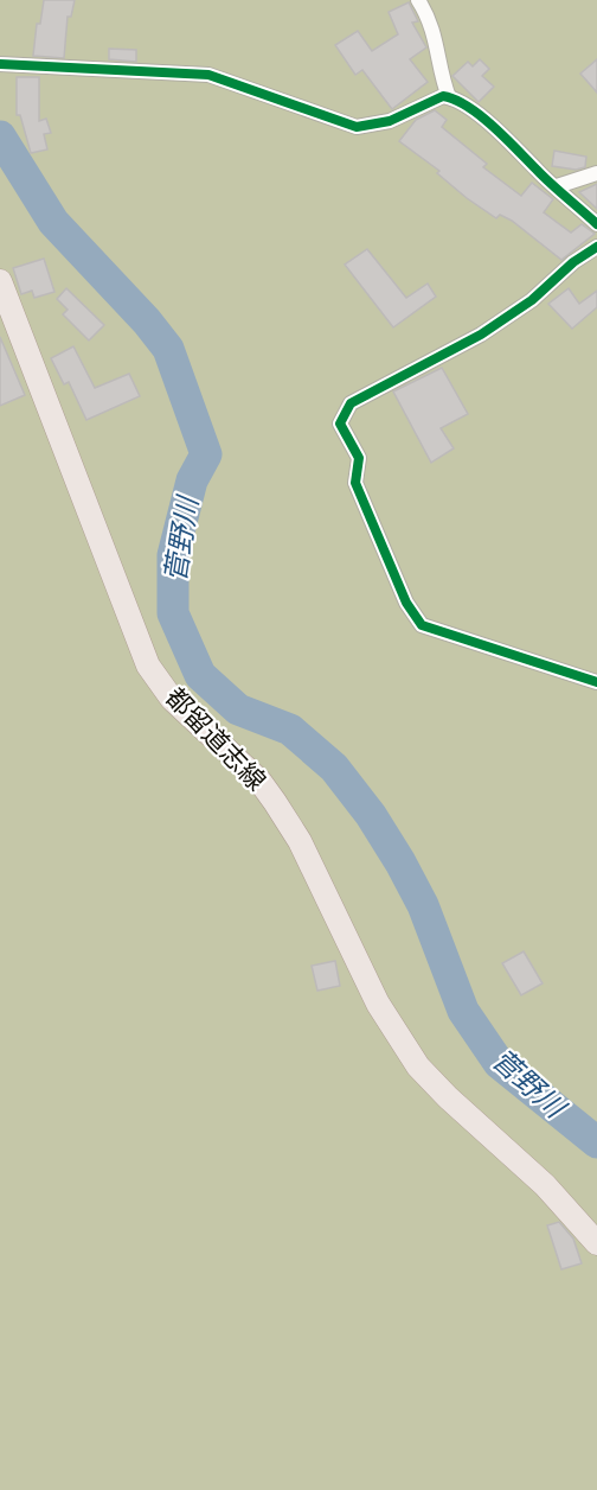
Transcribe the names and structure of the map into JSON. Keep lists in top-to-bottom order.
{
  "streets": {
    "main road": ["都留道志線"]
  },
  "water": ["菅野川"]
}
